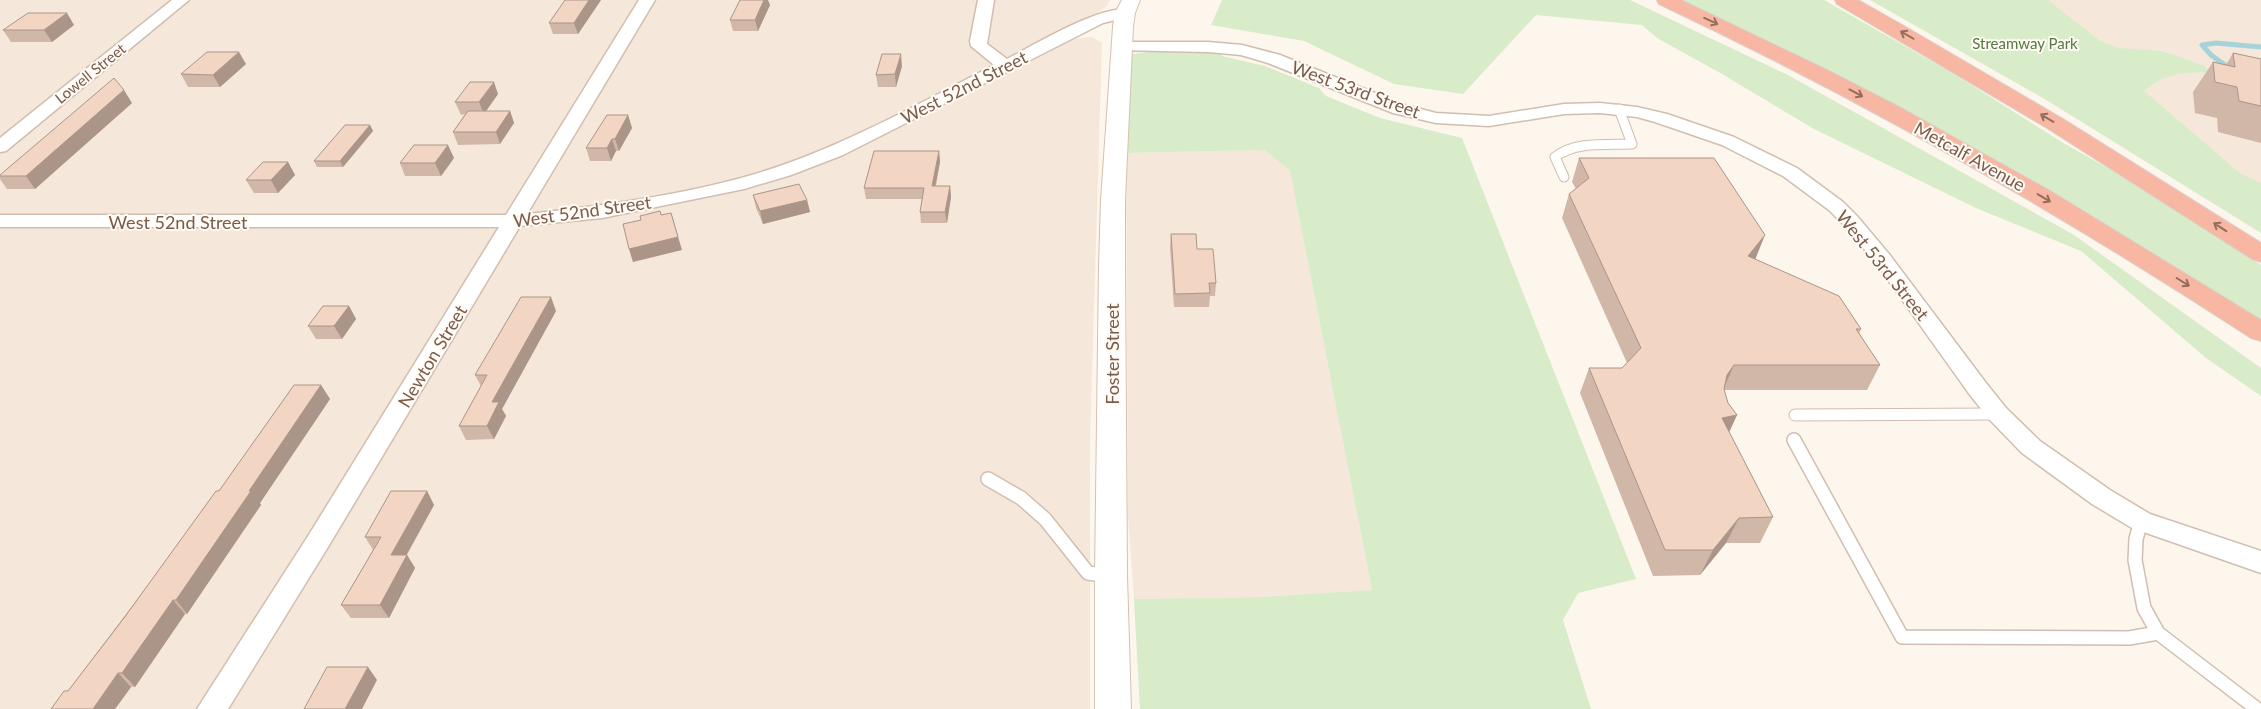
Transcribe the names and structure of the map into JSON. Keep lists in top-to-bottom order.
{
  "streets": {
    "highway": ["Metcalf Avenue"],
    "street": [
      "Lowell Street",
      "West 52nd Street",
      "West 53rd Street",
      "Foster Street",
      "Newton Street"
    ]
  },
  "crossings": [
    ["West 52nd Street", "Foster Street"],
    ["West 52nd Street", "Newton Street"],
    ["West 53rd Street", "Foster Street"]
  ],
  "parks": ["Streamway Park"]
}
